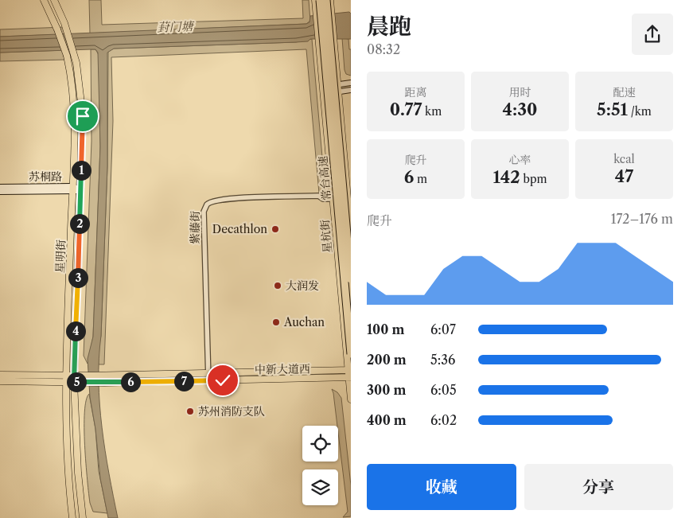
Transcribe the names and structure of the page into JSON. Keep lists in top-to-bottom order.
{
  "streets": {
    "highway": ["常台高速"],
    "main road": [
      "苏桐路",
      "星杭街",
      "星明街",
      "中新大道西"
    ],
    "street": ["紫藤街"]
  },
  "crossings": [
    ["苏桐路", "星明街"],
    ["紫藤街", "星杭街"],
    ["紫藤街", "中新大道西"],
    ["星杭街", "中新大道西"],
    ["星明街", "中新大道西"]
  ],
  "water": ["葑门塘"],
  "places": [
    "Decathlon",
    "大润发",
    "Auchan",
    "苏州消防支队"
  ],
  "page": {
    "heading": ["晨跑", "08:32"],
    "stats": [
      ["距离", "0.77 km"],
      ["用时", "4:30"],
      ["配速", "5:51 /km"],
      ["爬升", "6 m"],
      ["心率", "142 bpm"],
      ["kcal", "47"]
    ],
    "pins": [
      "1",
      "2",
      "3",
      "4",
      "7",
      "5",
      "6"
    ],
    "chart": ["爬升", "172–176 m"],
    "list": [
      {
        "name": "100 m",
        "note": "6:07"
      },
      {
        "name": "200 m",
        "note": "5:36"
      },
      {
        "name": "300 m",
        "note": "6:05"
      },
      {
        "name": "400 m",
        "note": "6:02"
      }
    ],
    "buttons": ["收藏", "分享"]
  }
}
